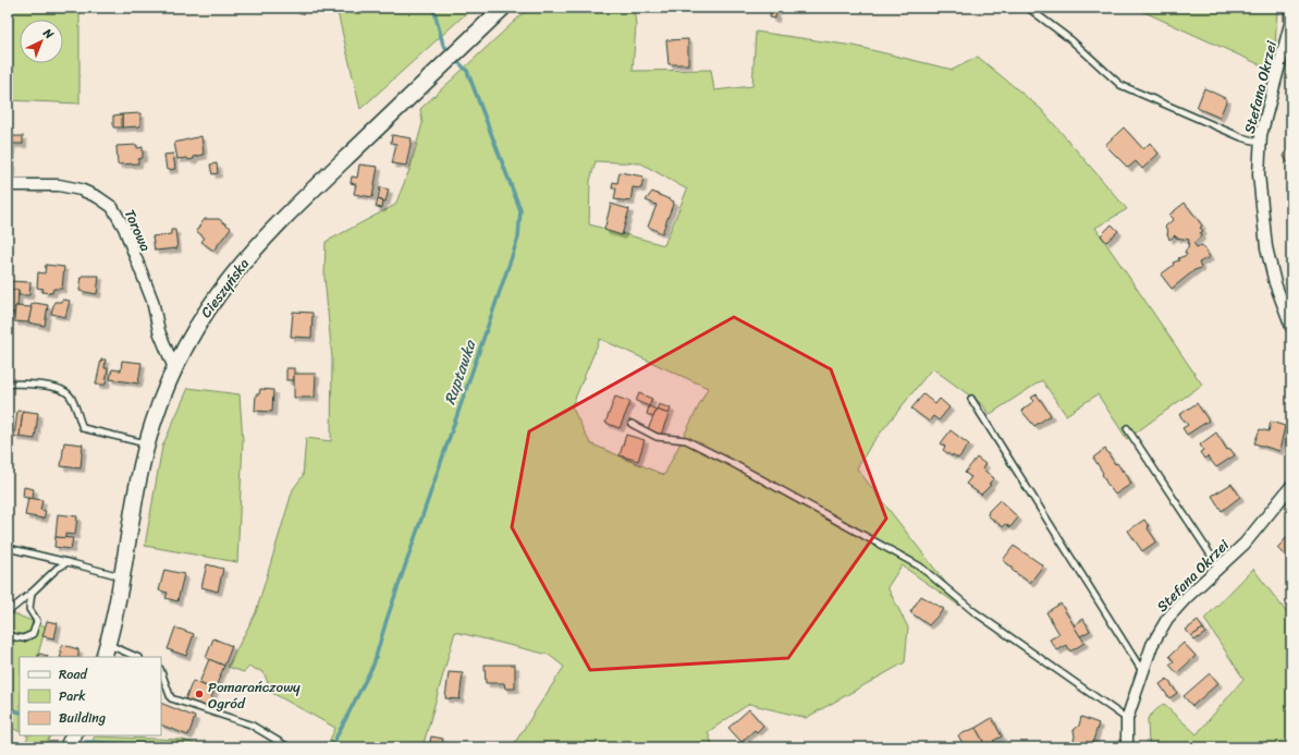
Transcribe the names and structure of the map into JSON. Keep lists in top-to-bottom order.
{
  "streets": {
    "main road": ["Cieszyńska"],
    "street": ["Stefana Okrzei", "Torowa"]
  },
  "crossings": [
    ["Torowa", "Cieszyńska"]
  ],
  "water": ["Ruptawka"],
  "places": ["Pomarańczowy Ogród"],
  "legend": ["Road", "Park", "Building"],
  "north": "top right"
}
